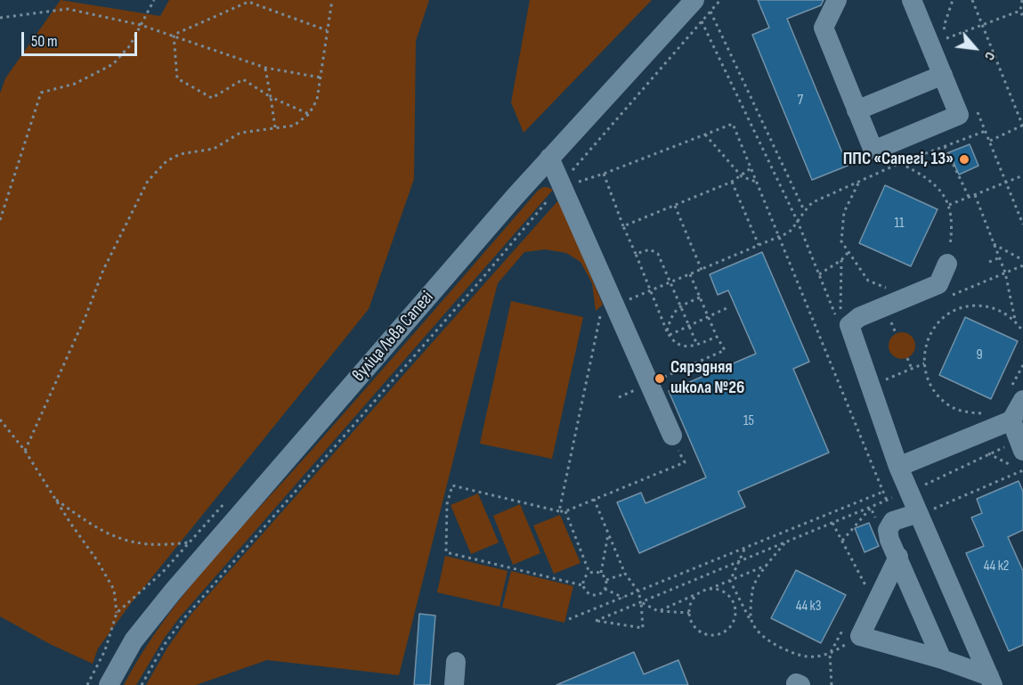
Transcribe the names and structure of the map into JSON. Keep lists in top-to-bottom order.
{
  "streets": {
    "street": ["вуліца Льва Сапегі"]
  },
  "places": ["ППС «Сапегі, 13»", "Сярэдняя школа №26"],
  "house_numbers": [
    "7",
    "11",
    "9",
    "15",
    "44 к2",
    "44 к3"
  ],
  "scale_bar": "50 m",
  "north": "bottom right"
}
